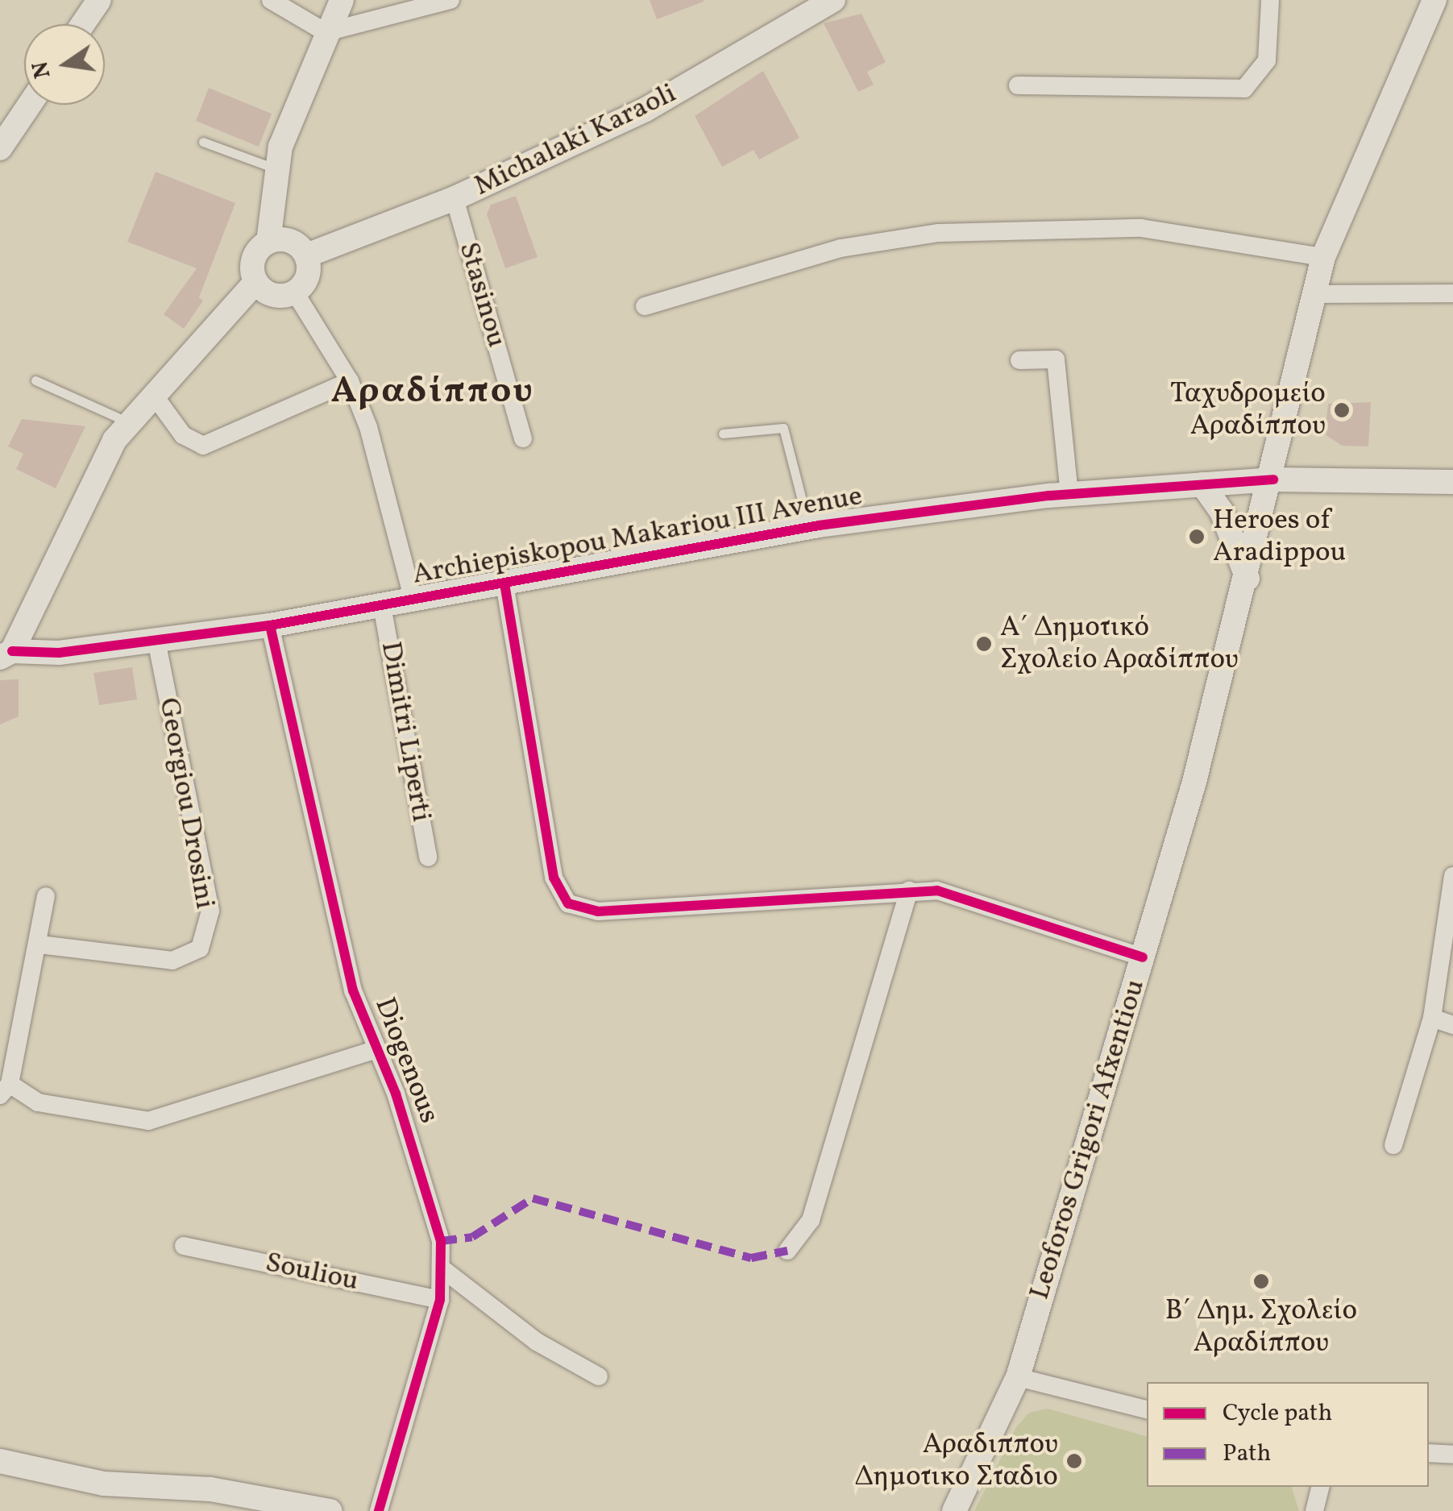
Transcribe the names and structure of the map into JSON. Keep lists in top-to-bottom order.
{
  "streets": {
    "main road": ["Michalaki Karaoli", "Archiepiskopou Makariou III Avenue", "Leoforos Grigori Afxentiou"],
    "street": [
      "Stasinou",
      "Dimitri Liperti",
      "Georgiou Drosini",
      "Diogenous",
      "Souliou"
    ]
  },
  "crossings": [
    ["Michalaki Karaoli", "Stasinou"],
    ["Archiepiskopou Makariou III Avenue", "Dimitri Liperti"],
    ["Archiepiskopou Makariou III Avenue", "Georgiou Drosini"],
    ["Archiepiskopou Makariou III Avenue", "Diogenous"],
    ["Archiepiskopou Makariou III Avenue", "Leoforos Grigori Afxentiou"],
    ["Diogenous", "Souliou"]
  ],
  "districts": ["Αραδίππου"],
  "places": [
    "Ταχυδρομείο Αραδίππου",
    "Heroes of Aradippou",
    "Α´ Δημοτικό Σχολείο Αραδίππου",
    "Β´ Δημ. Σχολείο Αραδίππου",
    "Αραδιππου Δημοτικο Σταδιο"
  ],
  "legend": ["Cycle path", "Path"],
  "north": "left"
}
